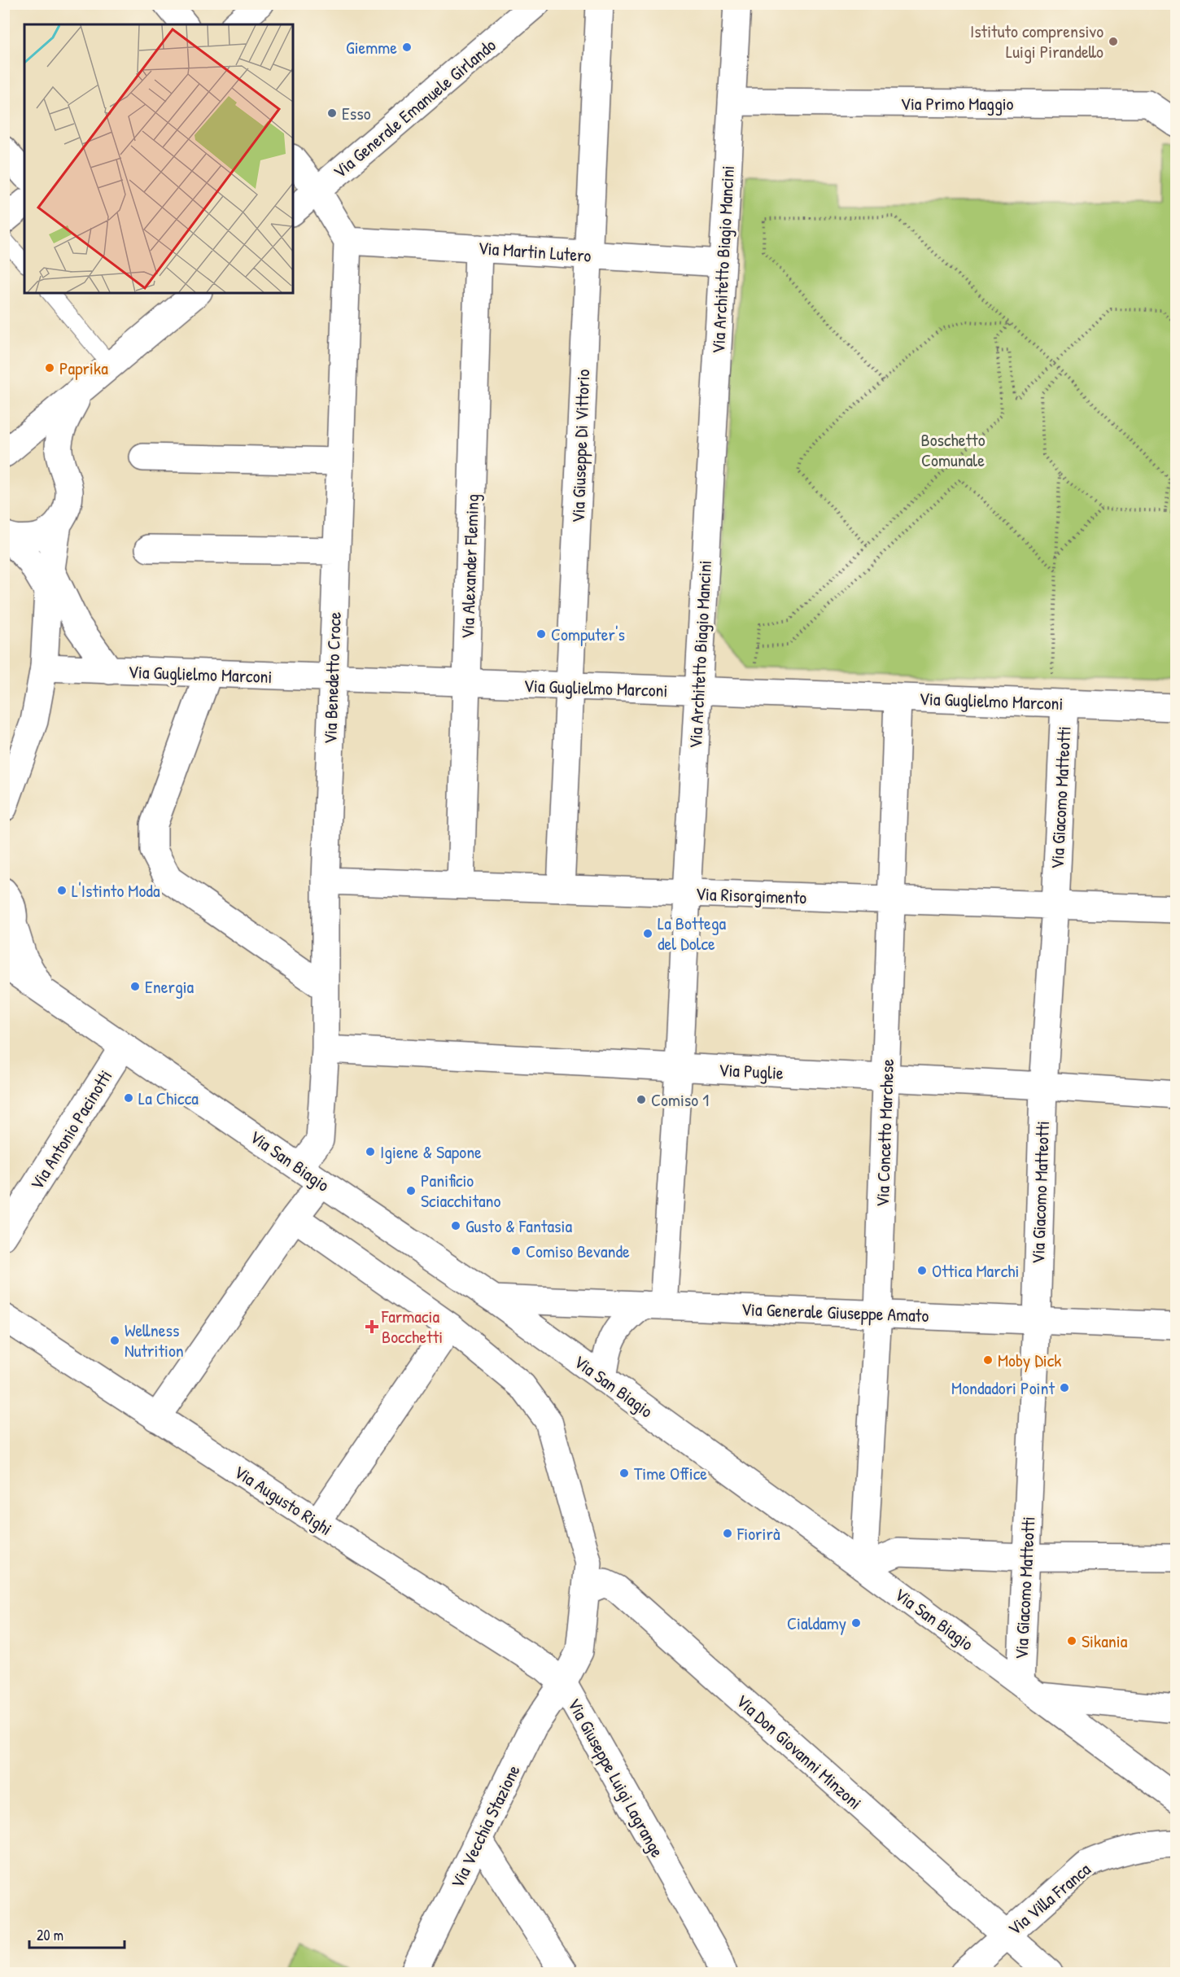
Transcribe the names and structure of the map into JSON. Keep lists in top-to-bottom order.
{
  "streets": {
    "street": [
      "Via Primo Maggio",
      "Via Generale Emanuele Girlando",
      "Via Martin Lutero",
      "Via Architetto Biagio Mancini",
      "Via Giuseppe Di Vittorio",
      "Via Alexander Fleming",
      "Via Guglielmo Marconi",
      "Via Benedetto Croce",
      "Via Giacomo Matteotti",
      "Via Risorgimento",
      "Via Puglie",
      "Via Antonio Pacinotti",
      "Via Concetto Marchese",
      "Via San Biagio",
      "Via Generale Giuseppe Amato",
      "Via Augusto Righi",
      "Via Don Giovanni Minzoni",
      "Via Giuseppe Luigi Lagrange",
      "Via Vecchia Stazione",
      "Via Villa Franca"
    ]
  },
  "crossings": [
    ["Via Primo Maggio", "Via Architetto Biagio Mancini"],
    ["Via Martin Lutero", "Via Architetto Biagio Mancini"],
    ["Via Martin Lutero", "Via Giuseppe Di Vittorio"],
    ["Via Martin Lutero", "Via Alexander Fleming"],
    ["Via Martin Lutero", "Via Benedetto Croce"],
    ["Via Architetto Biagio Mancini", "Via Guglielmo Marconi"],
    ["Via Architetto Biagio Mancini", "Via Risorgimento"],
    ["Via Architetto Biagio Mancini", "Via Puglie"],
    ["Via Architetto Biagio Mancini", "Via Generale Giuseppe Amato"],
    ["Via Giuseppe Di Vittorio", "Via Guglielmo Marconi"],
    ["Via Giuseppe Di Vittorio", "Via Risorgimento"],
    ["Via Alexander Fleming", "Via Guglielmo Marconi"],
    ["Via Alexander Fleming", "Via Risorgimento"],
    ["Via Guglielmo Marconi", "Via Benedetto Croce"],
    ["Via Guglielmo Marconi", "Via Giacomo Matteotti"],
    ["Via Guglielmo Marconi", "Via Concetto Marchese"],
    ["Via Benedetto Croce", "Via Risorgimento"],
    ["Via Benedetto Croce", "Via Puglie"],
    ["Via Benedetto Croce", "Via San Biagio"],
    ["Via Giacomo Matteotti", "Via Risorgimento"],
    ["Via Giacomo Matteotti", "Via Puglie"],
    ["Via Giacomo Matteotti", "Via San Biagio"],
    ["Via Giacomo Matteotti", "Via Generale Giuseppe Amato"],
    ["Via Risorgimento", "Via Concetto Marchese"],
    ["Via Puglie", "Via Concetto Marchese"],
    ["Via Antonio Pacinotti", "Via San Biagio"],
    ["Via Concetto Marchese", "Via San Biagio"],
    ["Via Concetto Marchese", "Via Generale Giuseppe Amato"],
    ["Via San Biagio", "Via Generale Giuseppe Amato"],
    ["Via Augusto Righi", "Via Giuseppe Luigi Lagrange"],
    ["Via Augusto Righi", "Via Vecchia Stazione"],
    ["Via Don Giovanni Minzoni", "Via Giuseppe Luigi Lagrange"],
    ["Via Don Giovanni Minzoni", "Via Villa Franca"],
    ["Via Giuseppe Luigi Lagrange", "Via Vecchia Stazione"]
  ],
  "parks": ["Boschetto Comunale"],
  "places": {
    "other": [
      "Istituto comprensivo Luigi Pirandello",
      "Giemme",
      "Esso",
      "Paprika",
      "Computer's",
      "L'Istinto Moda",
      "La Bottega del Dolce",
      "Energia",
      "La Chicca",
      "Comiso 1",
      "Igiene & Sapone",
      "Panificio Sciacchitano",
      "Gusto & Fantasia",
      "Comiso Bevande",
      "Ottica Marchi",
      "Wellness Nutrition",
      "Moby Dick",
      "Mondadori Point",
      "Time Office",
      "Fiorirà",
      "Cialdamy",
      "Sikania"
    ],
    "health": ["Farmacia Bocchetti"]
  },
  "scale_bar": "20 m"
}
